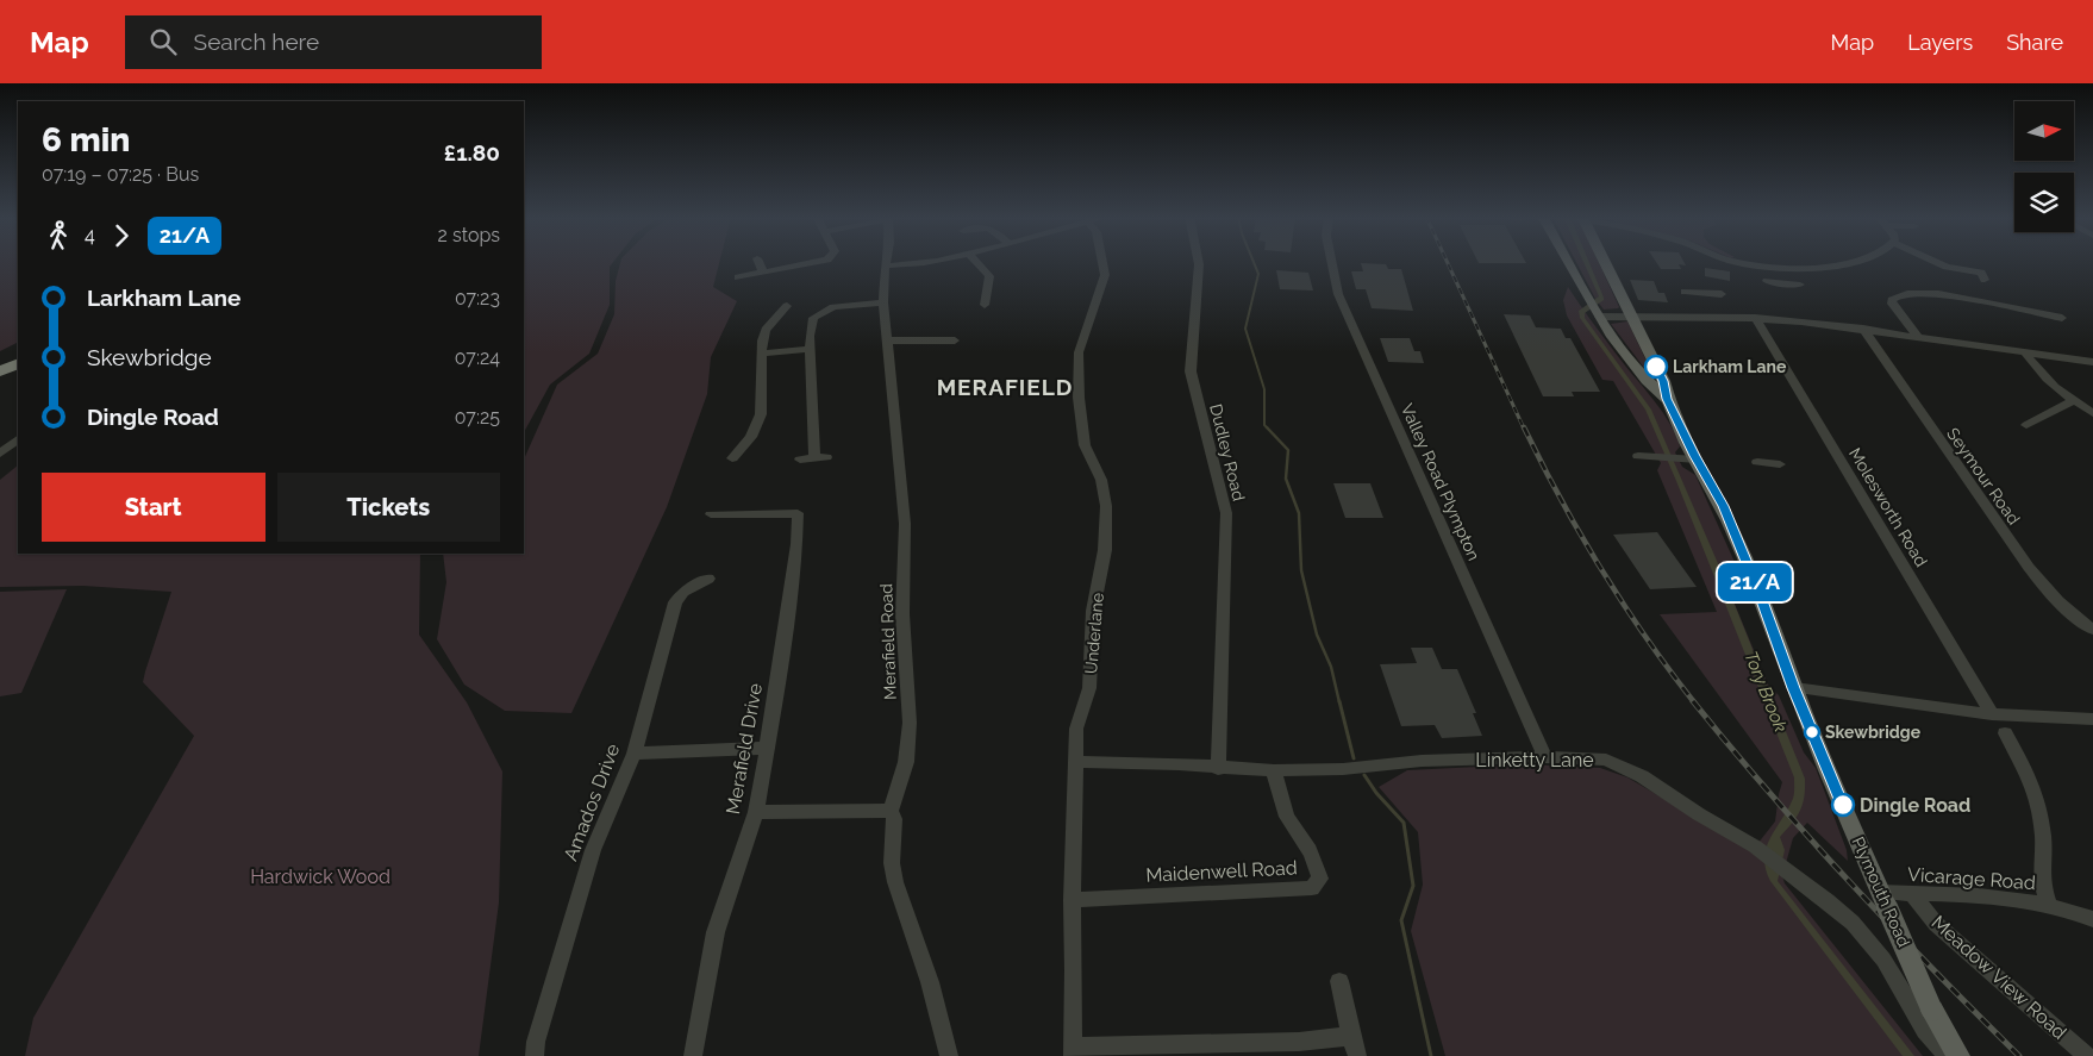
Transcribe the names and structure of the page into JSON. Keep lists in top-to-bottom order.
{
  "streets": {
    "main road": ["Plymouth Road"],
    "street": [
      "Dudley Road",
      "Seymour Road",
      "Valley Road Plympton",
      "Molesworth Road",
      "Underlane",
      "Merafield Road",
      "Merafield Drive",
      "Linketty Lane",
      "Amados Drive",
      "Maidenwell Road",
      "Vicarage Road",
      "Meadow View Road"
    ]
  },
  "crossings": [
    ["Dudley Road", "Linketty Lane"],
    ["Valley Road Plympton", "Linketty Lane"],
    ["Underlane", "Linketty Lane"],
    ["Underlane", "Maidenwell Road"],
    ["Linketty Lane", "Maidenwell Road"],
    ["Vicarage Road", "Plymouth Road"],
    ["Vicarage Road", "Meadow View Road"]
  ],
  "districts": ["MERAFIELD"],
  "water": ["Tory Brook"],
  "parks": ["Hardwick Wood"],
  "places": ["Larkham Lane", "Skewbridge", "Dingle Road"],
  "lines": ["bus line 21/A"],
  "north": "right",
  "page": {
    "header": "Map",
    "search": "Search here",
    "nav": ["Map", "Layers", "Share"],
    "on_map": "21/A",
    "heading": ["6 min", "07:19 – 07:25 · Bus", "£1.80"],
    "legs": ["4", "21/A", "2 stops"],
    "list": [
      {
        "name": "Larkham Lane",
        "value": "07:23"
      },
      {
        "name": "Skewbridge",
        "value": "07:24"
      },
      {
        "name": "Dingle Road",
        "value": "07:25"
      }
    ],
    "buttons": ["Start", "Tickets"]
  }
}
